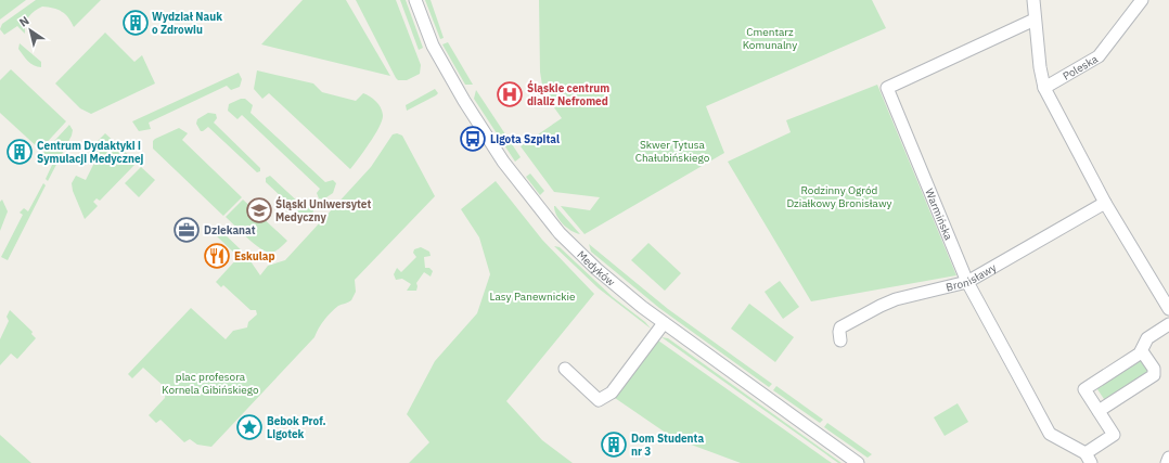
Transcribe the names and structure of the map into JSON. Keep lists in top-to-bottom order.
{
  "streets": {
    "street": [
      "Poleska",
      "Warmińska",
      "Medyków",
      "Bronisławy"
    ]
  },
  "crossings": [
    ["Warmińska", "Bronisławy"]
  ],
  "parks": [
    "Cmentarz Komunalny",
    "Skwer Tytusa Chałubińskiego",
    "Rodzinny Ogród Działkowy Bronisławy",
    "Lasy Panewnickie",
    "plac profesora Kornela Gibińskiego"
  ],
  "places": {
    "building": ["Wydział Nauk o Zdrowiu", "Centrum Dydaktyki i Symulacji Medycznej", "Dom Studenta nr 3"],
    "hospital": ["Śląskie centrum dializ Nefromed"],
    "bus stop": ["Ligota Szpital"],
    "school or university": ["Śląski Uniwersytet Medyczny"],
    "office": ["Dziekanat"],
    "restaurant": ["Eskulap"],
    "place": ["Bebok Prof. Ligotek"]
  },
  "north": "top left"
}
